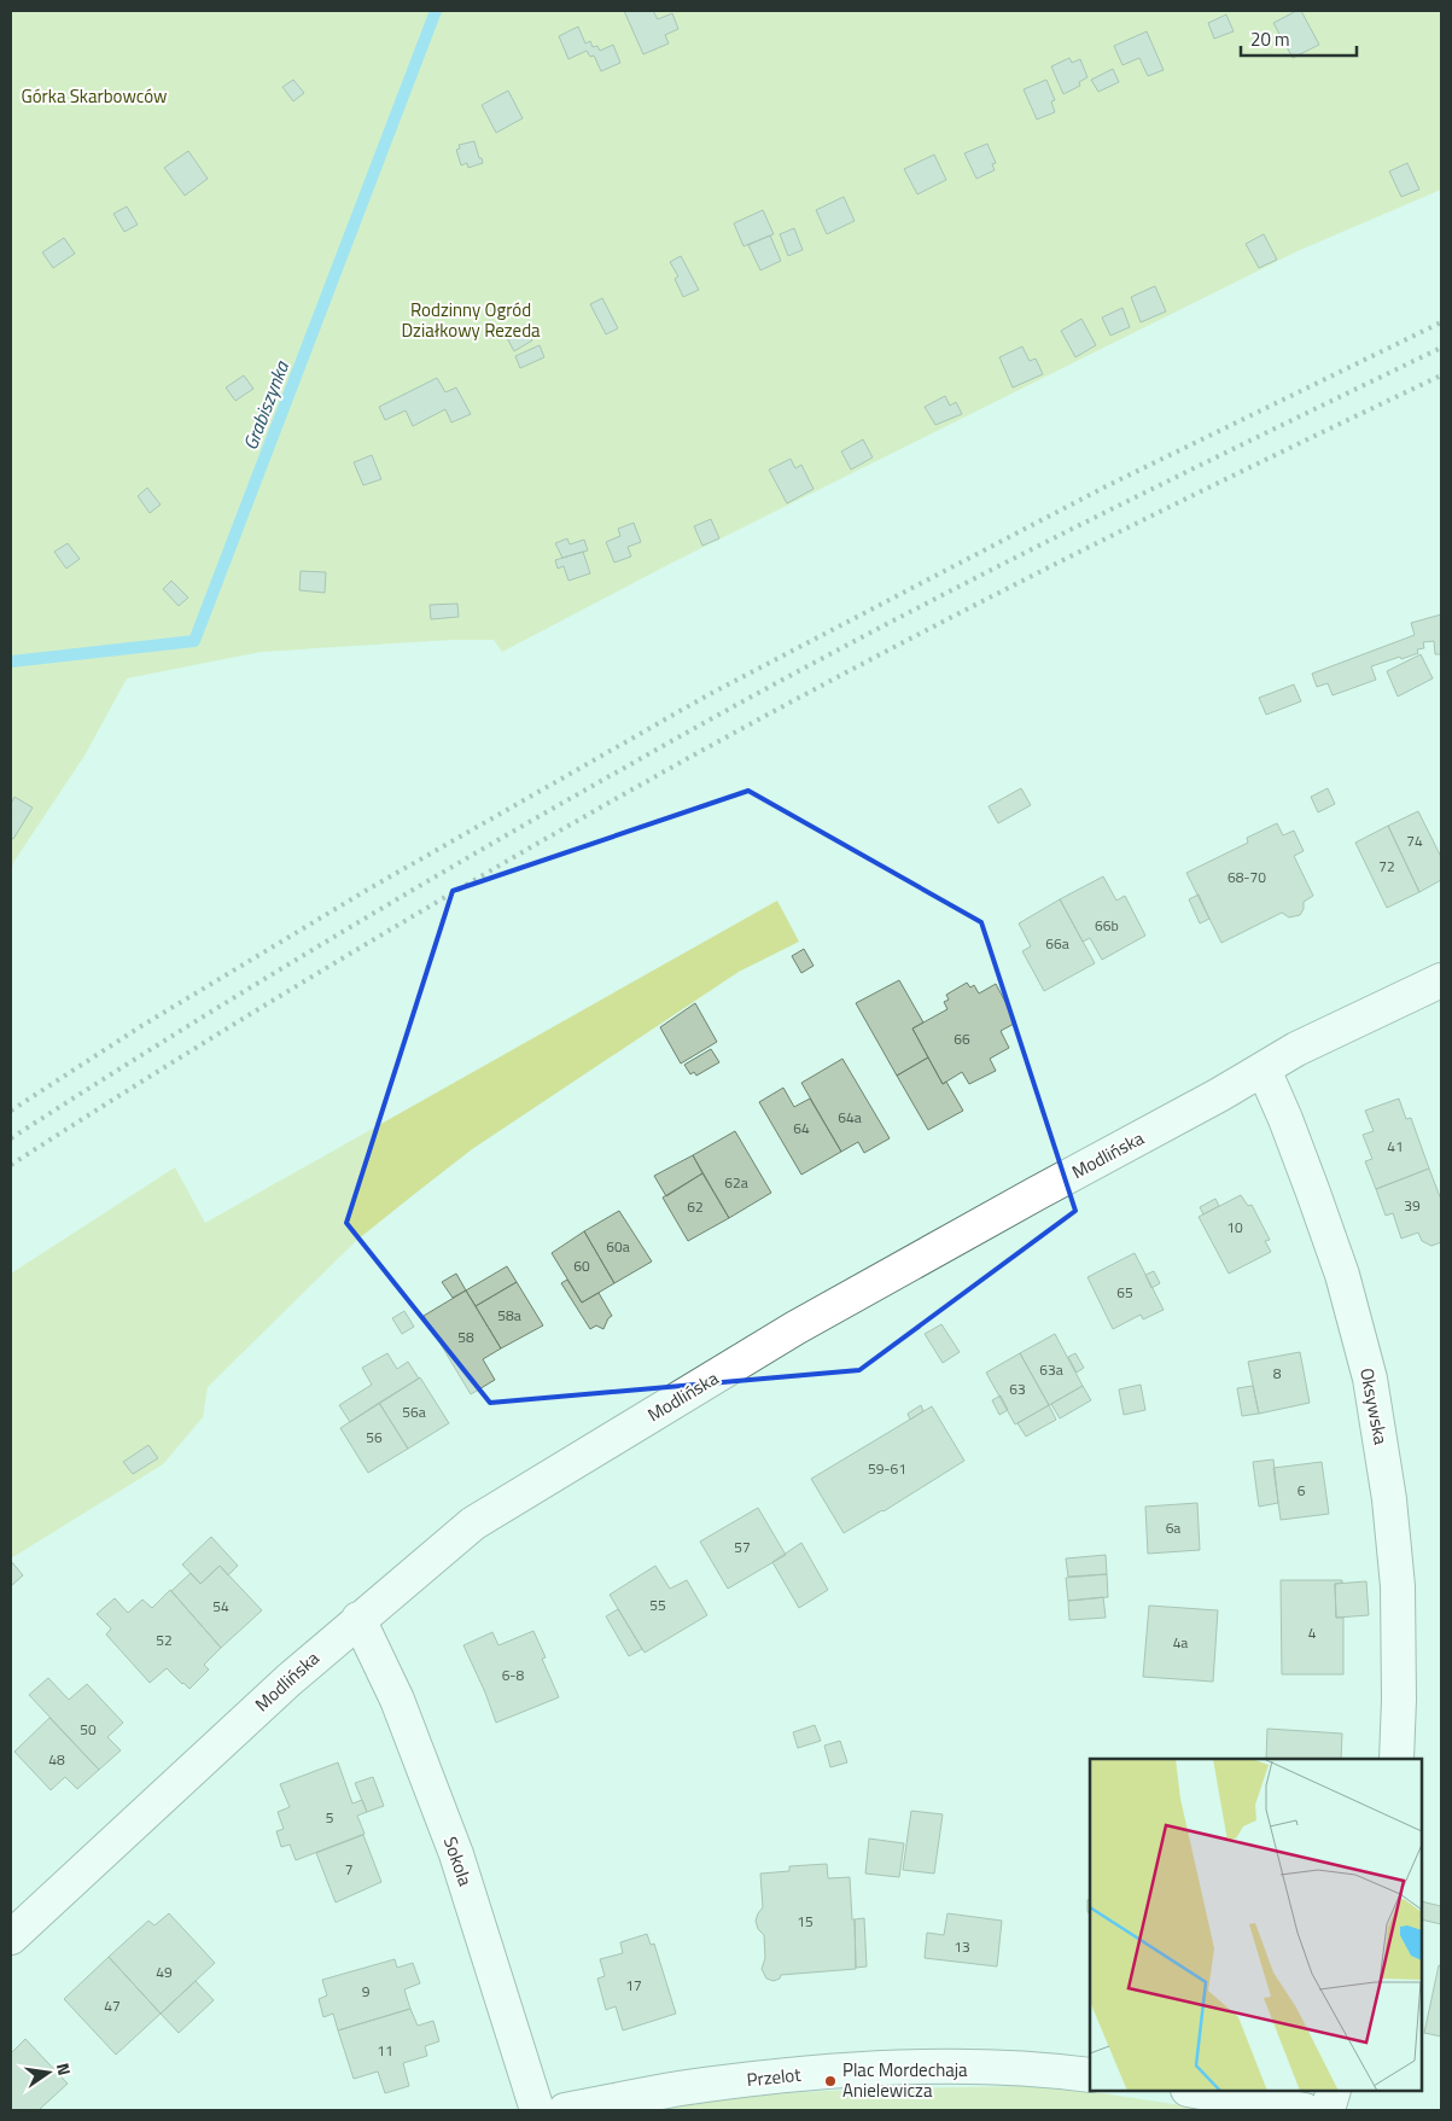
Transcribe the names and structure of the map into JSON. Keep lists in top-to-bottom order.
{
  "streets": {
    "street": [
      "Modlińska",
      "Oksywska",
      "Sokola",
      "Przelot"
    ]
  },
  "crossings": [
    ["Modlińska", "Oksywska"],
    ["Modlińska", "Sokola"]
  ],
  "water": ["Grabiszynka"],
  "parks": ["Górka Skarbowców", "Rodzinny Ogród Działkowy Rezeda"],
  "places": ["Plac Mordechaja Anielewicza"],
  "house_numbers": [
    "74",
    "72",
    "68-70",
    "66b",
    "66a",
    "66",
    "64a",
    "64",
    "41",
    "62a",
    "39",
    "62",
    "10",
    "60a",
    "60",
    "65",
    "58a",
    "58",
    "63a",
    "8",
    "63",
    "56a",
    "56",
    "59-61",
    "6",
    "6a",
    "57",
    "55",
    "54",
    "4",
    "52",
    "4a",
    "6-8",
    "50",
    "48",
    "5",
    "7",
    "15",
    "13",
    "49",
    "17",
    "9",
    "47",
    "11"
  ],
  "scale_bar": "20 m",
  "north": "right"
}
